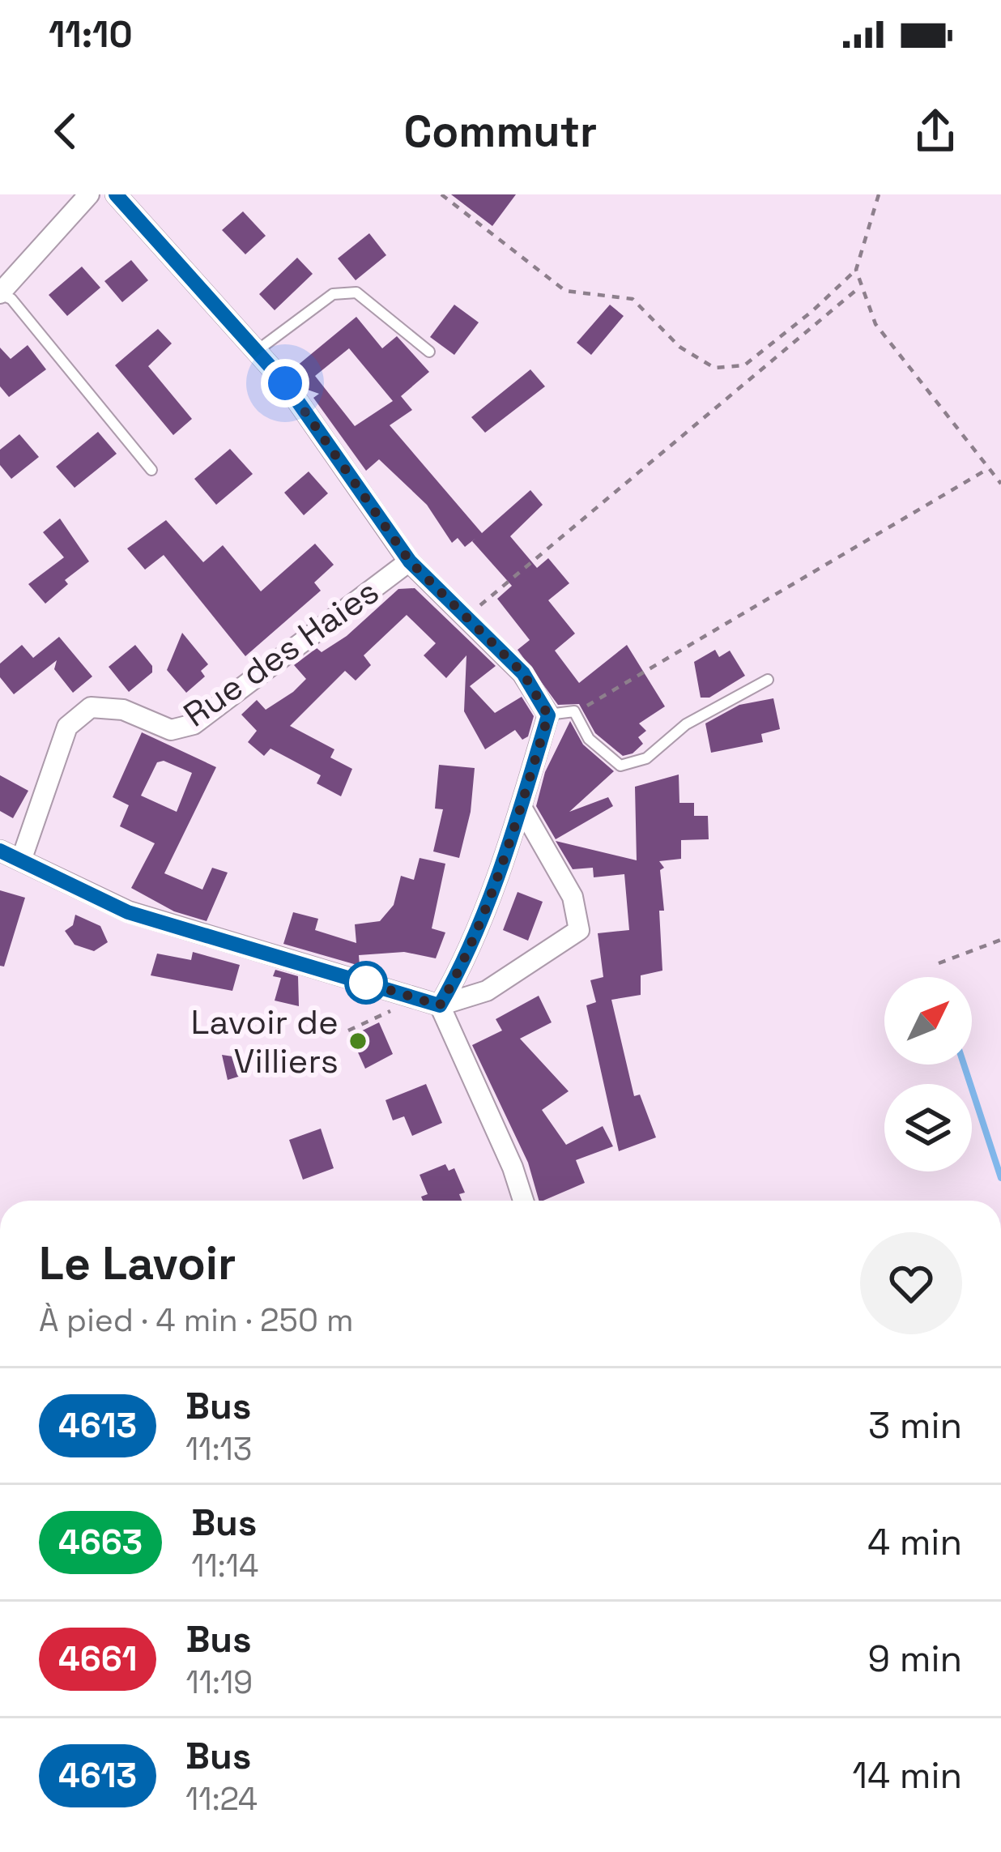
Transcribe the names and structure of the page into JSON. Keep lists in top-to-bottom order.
{
  "streets": {
    "street": ["Rue des Haies"]
  },
  "places": ["Lavoir de Villiers"],
  "lines": ["bus line 4613"],
  "north": "top right",
  "page": {
    "status": "11:10",
    "header": "Commutr",
    "heading": ["Le Lavoir", "À pied · 4 min · 250 m"],
    "list": [
      {
        "mark": "4613",
        "name": "Bus",
        "note": "11:13",
        "value": "3 min"
      },
      {
        "mark": "4663",
        "name": "Bus",
        "note": "11:14",
        "value": "4 min"
      },
      {
        "mark": "4661",
        "name": "Bus",
        "note": "11:19",
        "value": "9 min"
      },
      {
        "mark": "4613",
        "name": "Bus",
        "note": "11:24",
        "value": "14 min"
      }
    ]
  }
}
